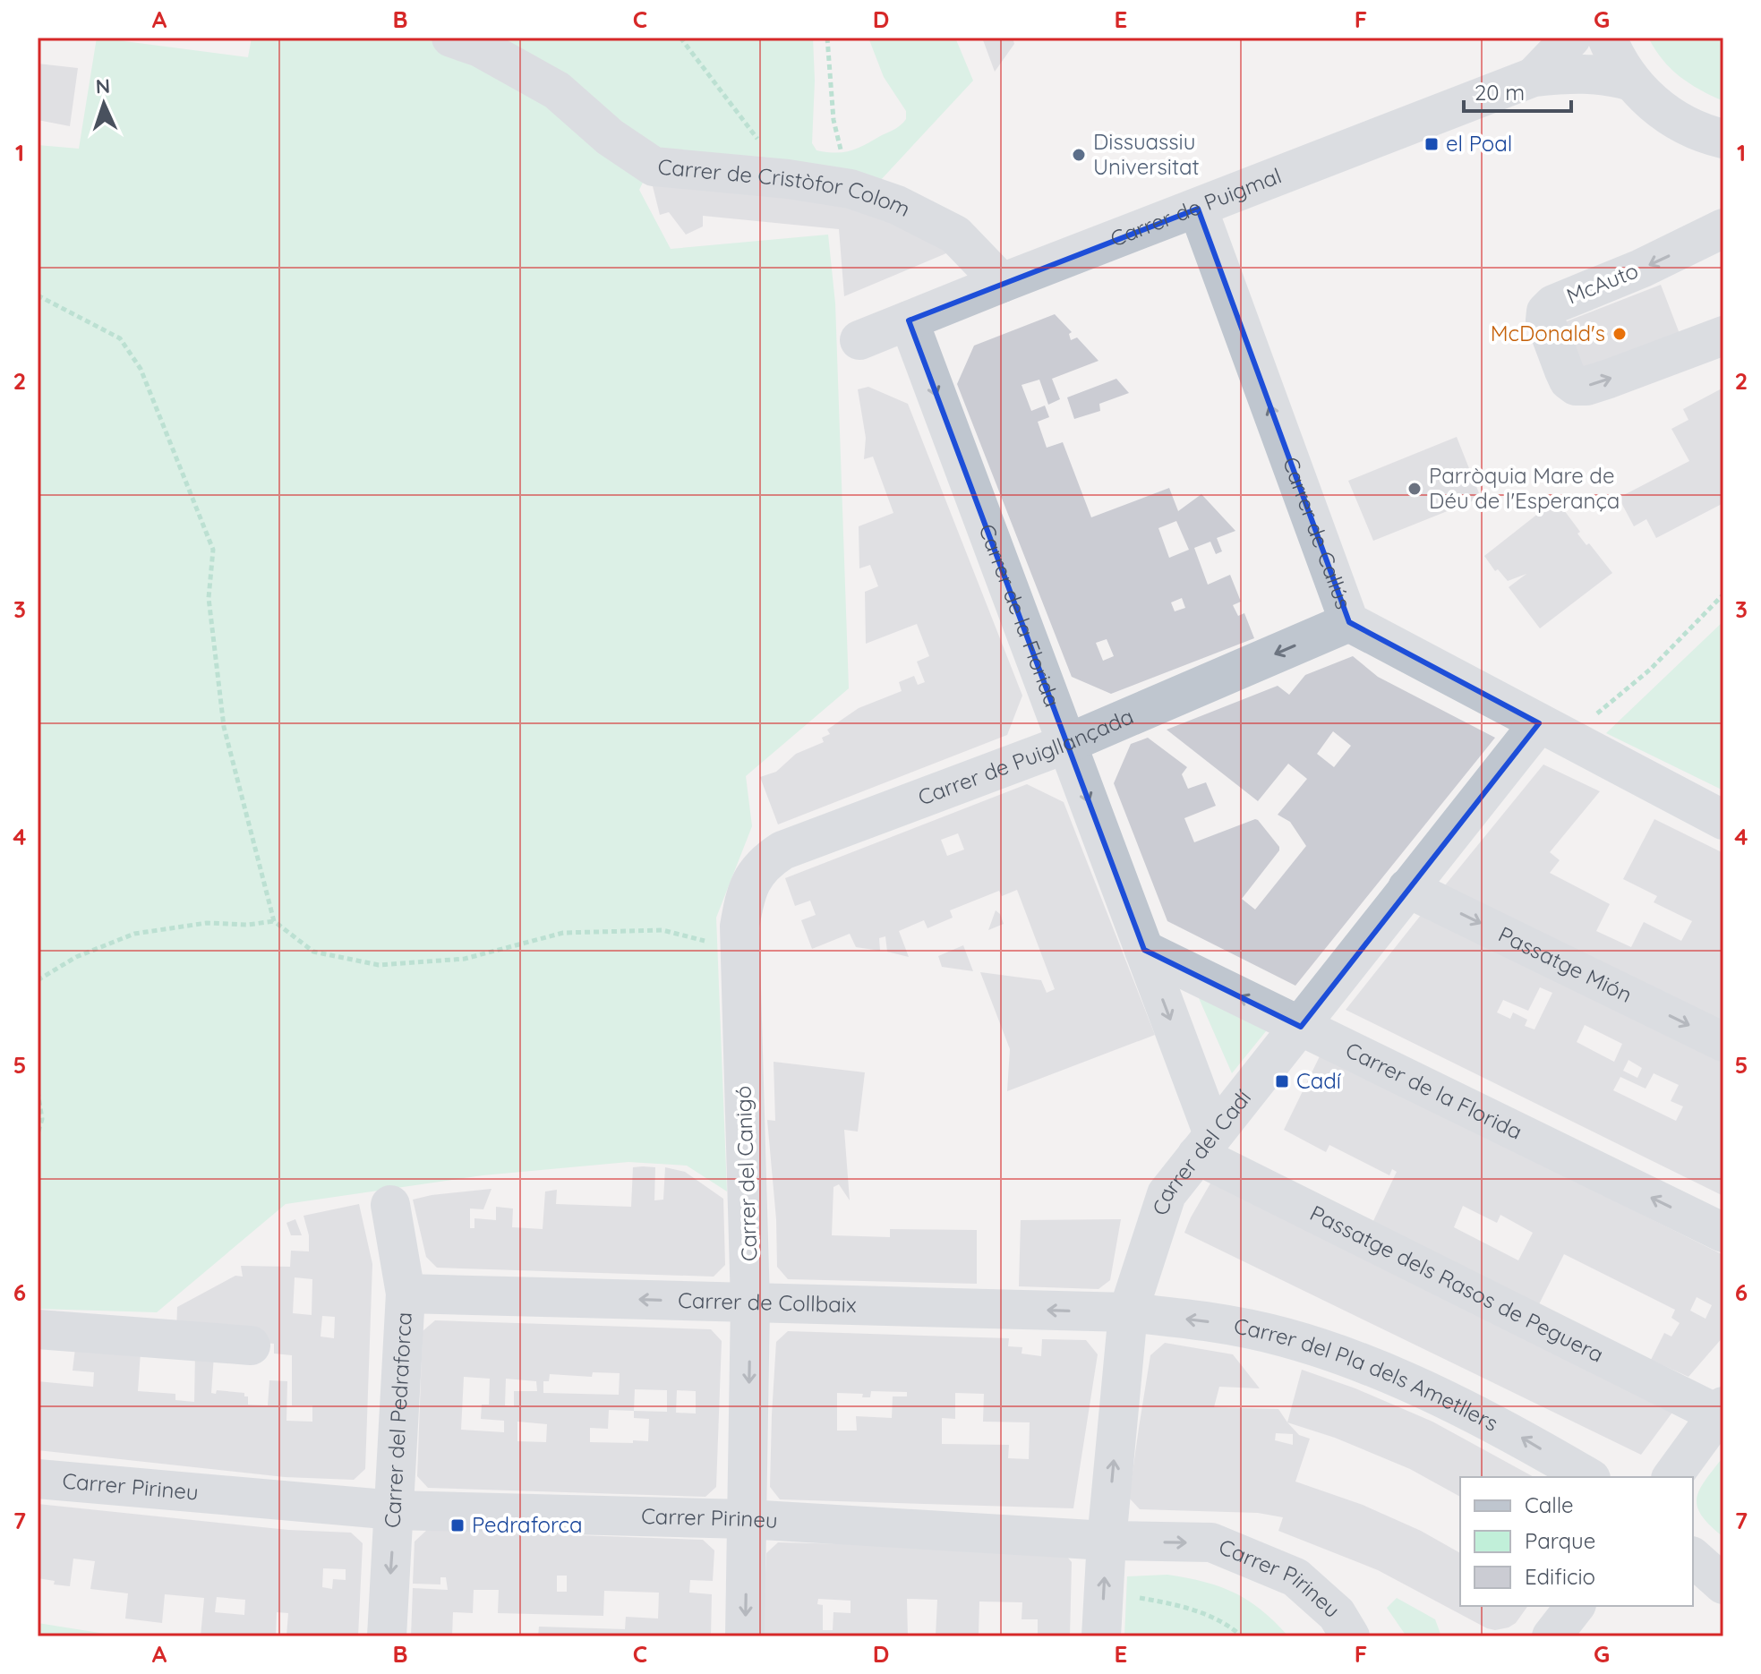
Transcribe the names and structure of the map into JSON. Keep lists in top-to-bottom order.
{
  "streets": {
    "street": [
      "Carrer de Cristòfor Colom",
      "Carrer de Puigmal",
      "McAuto",
      "Carrer de Callús",
      "Carrer de la Florida",
      "Carrer de Puigllançada",
      "Passatge Mión",
      "Carrer del Cadí",
      "Carrer del Canigó",
      "Passatge dels Rasos de Peguera",
      "Carrer de Collbaix",
      "Carrer del Pla dels Ametllers",
      "Carrer del Pedraforca",
      "Carrer Pirineu"
    ]
  },
  "crossings": [
    ["Carrer de Cristòfor Colom", "Carrer de Puigmal"],
    ["Carrer de Puigmal", "Carrer de Callús"],
    ["Carrer de Puigmal", "Carrer de la Florida"],
    ["Carrer de Callús", "Carrer de Puigllançada"],
    ["Carrer de Callús", "Carrer del Cadí"],
    ["Carrer de la Florida", "Carrer de Puigllançada"],
    ["Carrer de la Florida", "Carrer del Cadí"],
    ["Carrer de la Florida", "Passatge dels Rasos de Peguera"],
    ["Carrer de Puigllançada", "Carrer del Canigó"],
    ["Passatge Mión", "Carrer del Cadí"],
    ["Carrer del Cadí", "Passatge dels Rasos de Peguera"],
    ["Carrer del Cadí", "Carrer de Collbaix"],
    ["Carrer del Cadí", "Carrer del Pla dels Ametllers"],
    ["Carrer del Cadí", "Carrer Pirineu"],
    ["Carrer del Canigó", "Carrer de Collbaix"],
    ["Carrer del Canigó", "Carrer Pirineu"],
    ["Carrer de Collbaix", "Carrer del Pla dels Ametllers"],
    ["Carrer de Collbaix", "Carrer del Pedraforca"],
    ["Carrer del Pedraforca", "Carrer Pirineu"]
  ],
  "one_way": [
    "Carrer de Callús",
    "Carrer de Puigllançada",
    "Passatge Mión",
    "Carrer del Canigó",
    "Carrer de Collbaix",
    "Carrer del Pla dels Ametllers"
  ],
  "places": {
    "transit": ["el Poal", "Cadí", "Pedraforca"],
    "other": ["Dissuassiu Universitat", "McDonald's", "Parròquia Mare de Déu de l'Esperança"]
  },
  "legend": ["Calle", "Parque", "Edificio"],
  "scale_bar": "20 m",
  "north": "top",
  "grid": {
    "columns": [
      "A",
      "B",
      "C",
      "D",
      "E",
      "F",
      "G"
    ],
    "rows": [
      "1",
      "2",
      "3",
      "4",
      "5",
      "6",
      "7"
    ]
  }
}
